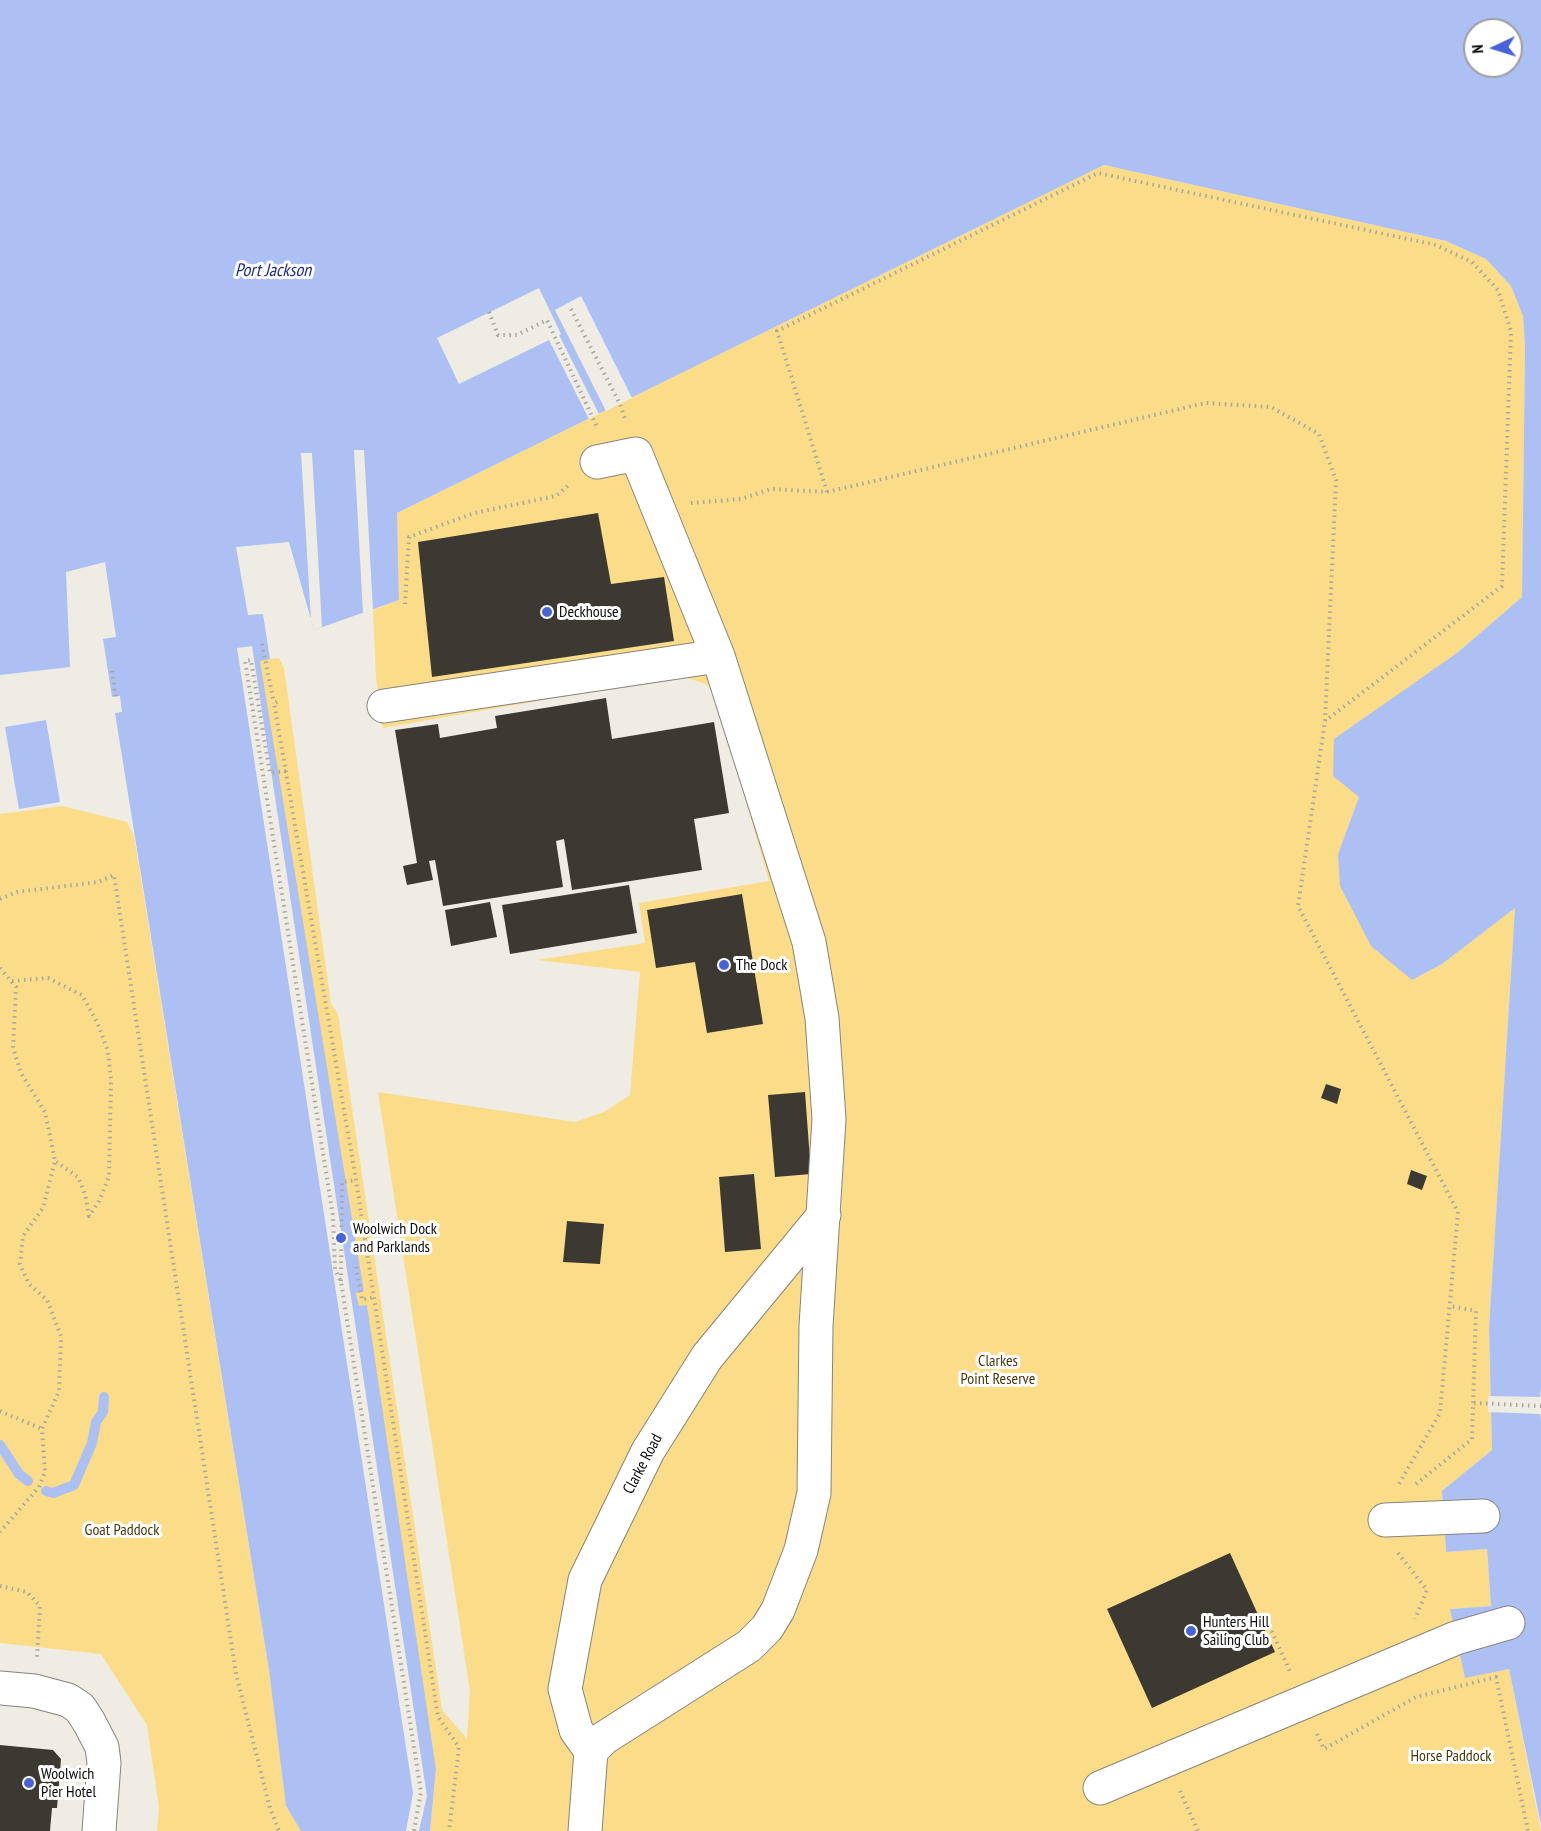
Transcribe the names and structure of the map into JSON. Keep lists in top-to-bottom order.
{
  "streets": {
    "street": ["Clarke Road"]
  },
  "water": ["Port Jackson"],
  "parks": ["Clarkes Point Reserve", "Goat Paddock", "Horse Paddock"],
  "places": [
    "Deckhouse",
    "The Dock",
    "Woolwich Dock and Parklands",
    "Hunters Hill Sailing Club",
    "Woolwich Pier Hotel"
  ],
  "north": "left"
}
